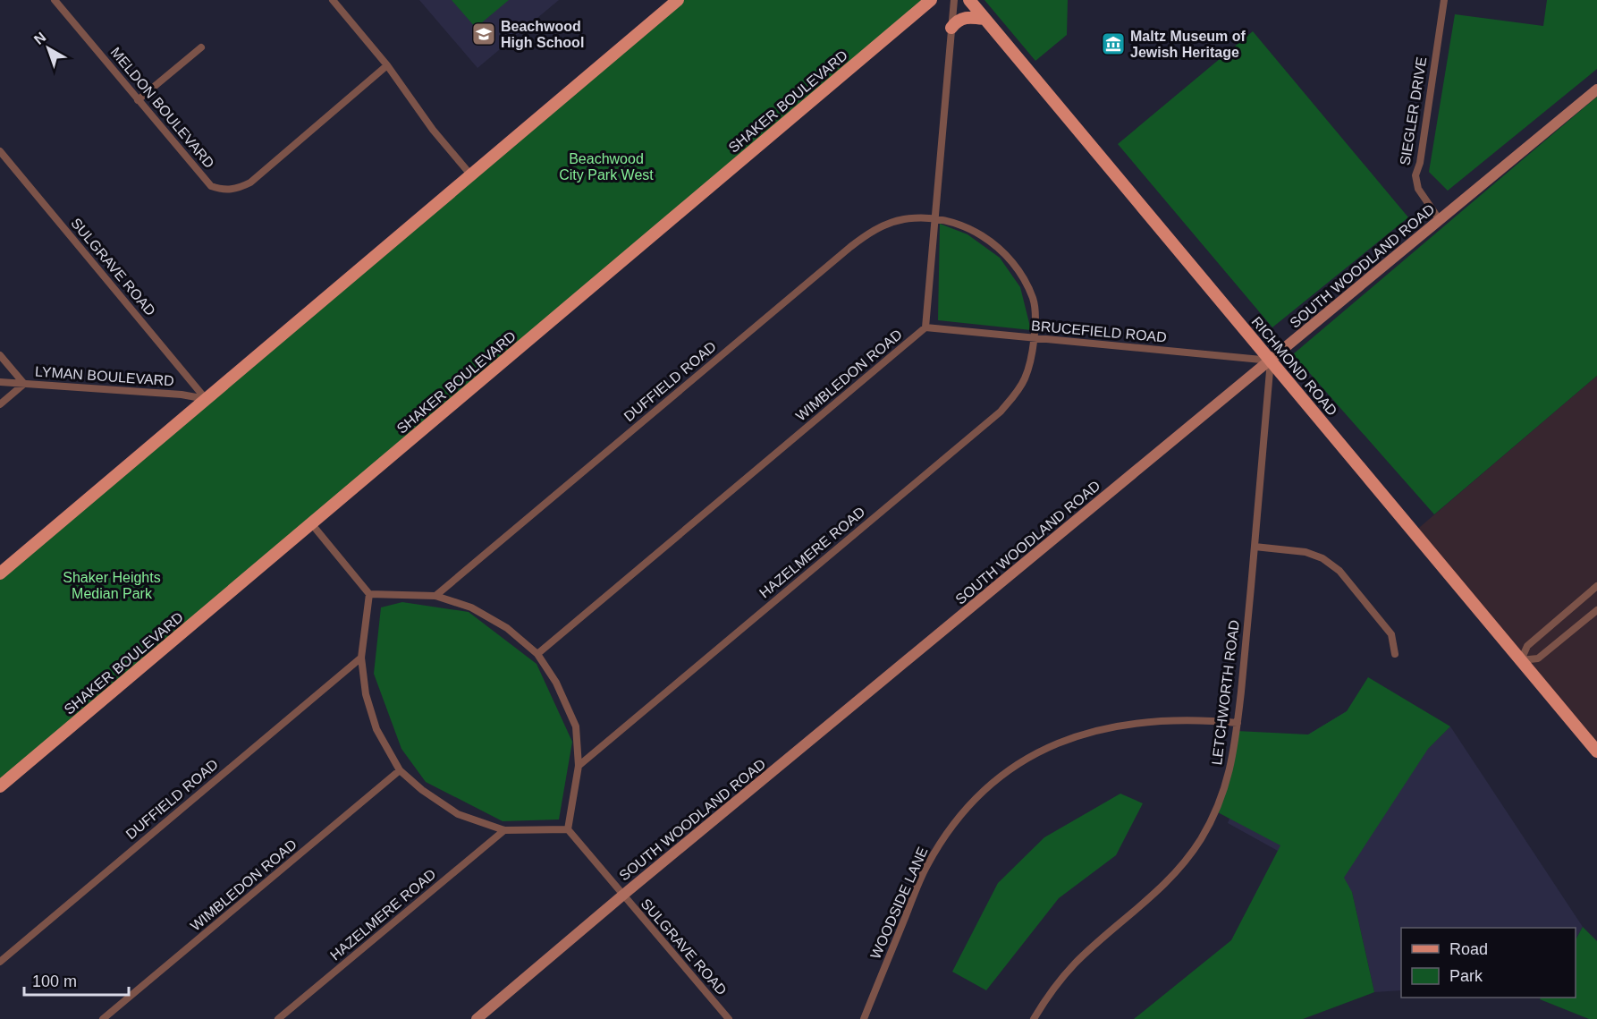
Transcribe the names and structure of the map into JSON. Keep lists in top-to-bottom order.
{
  "streets": {
    "main road": ["SHAKER BOULEVARD", "RICHMOND ROAD"],
    "street": [
      "MELDON BOULEVARD",
      "SIEGLER DRIVE",
      "SOUTH WOODLAND ROAD",
      "SULGRAVE ROAD",
      "BRUCEFIELD ROAD",
      "WIMBLEDON ROAD",
      "LYMAN BOULEVARD",
      "DUFFIELD ROAD",
      "HAZELMERE ROAD",
      "LETCHWORTH ROAD",
      "WOODSIDE LANE"
    ]
  },
  "crossings": [
    ["SIEGLER DRIVE", "SOUTH WOODLAND ROAD"],
    ["SOUTH WOODLAND ROAD", "SULGRAVE ROAD"],
    ["SOUTH WOODLAND ROAD", "BRUCEFIELD ROAD"],
    ["SOUTH WOODLAND ROAD", "RICHMOND ROAD"],
    ["SOUTH WOODLAND ROAD", "LETCHWORTH ROAD"],
    ["SULGRAVE ROAD", "LYMAN BOULEVARD"],
    ["BRUCEFIELD ROAD", "RICHMOND ROAD"],
    ["BRUCEFIELD ROAD", "WIMBLEDON ROAD"],
    ["BRUCEFIELD ROAD", "DUFFIELD ROAD"],
    ["BRUCEFIELD ROAD", "HAZELMERE ROAD"],
    ["BRUCEFIELD ROAD", "LETCHWORTH ROAD"],
    ["RICHMOND ROAD", "LETCHWORTH ROAD"],
    ["DUFFIELD ROAD", "HAZELMERE ROAD"],
    ["LETCHWORTH ROAD", "WOODSIDE LANE"]
  ],
  "parks": ["Beachwood City Park West", "Shaker Heights Median Park"],
  "places": {
    "school or university": ["Beachwood High School"],
    "museum": ["Maltz Museum of Jewish Heritage"]
  },
  "legend": ["Road", "Park"],
  "scale_bar": "100 m",
  "north": "top left"
}
